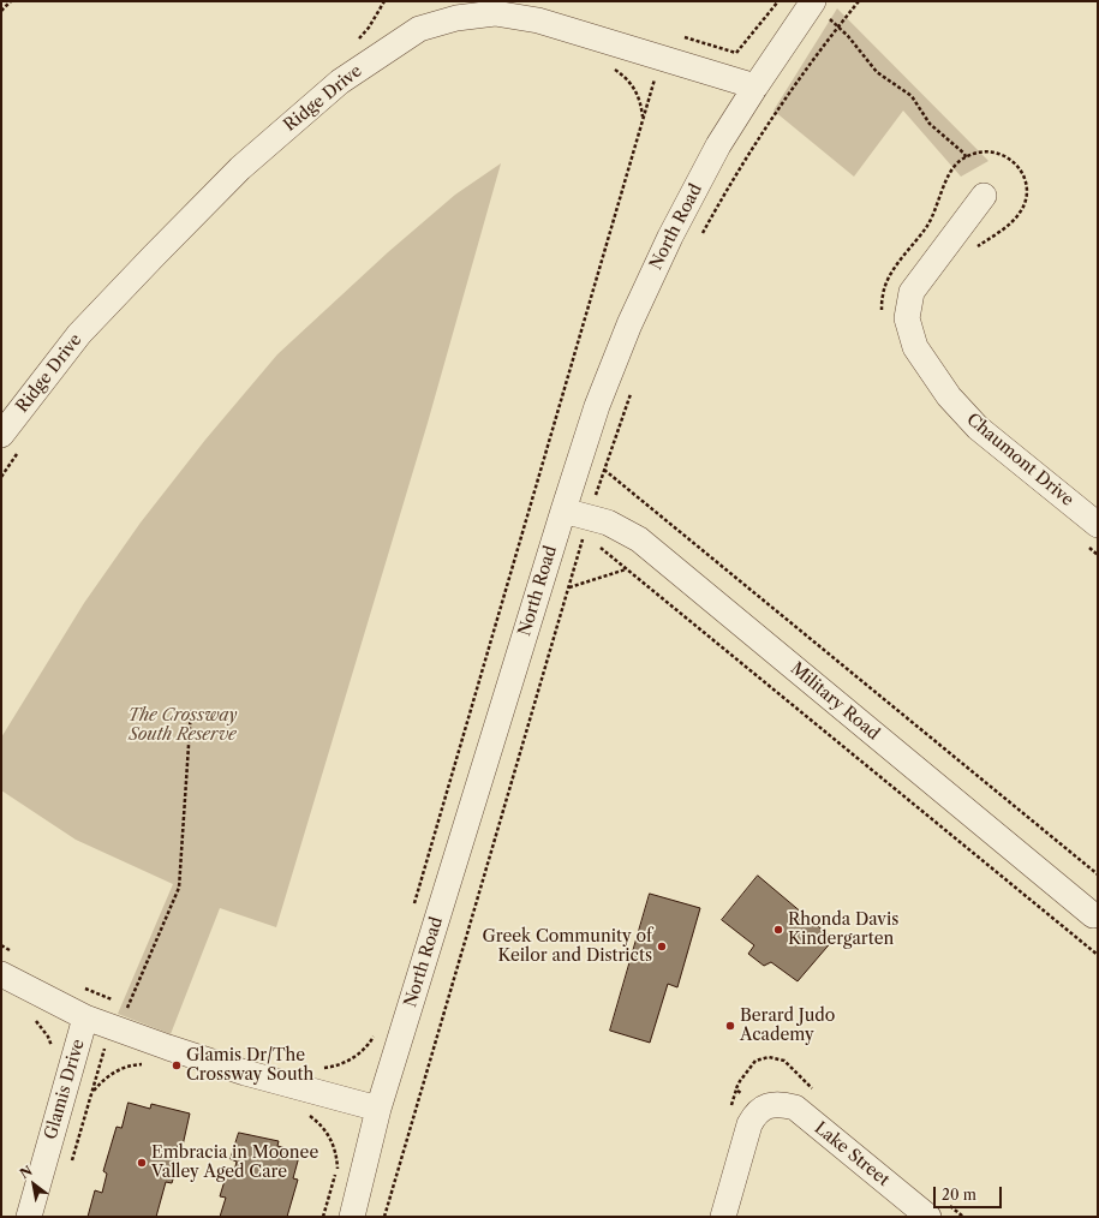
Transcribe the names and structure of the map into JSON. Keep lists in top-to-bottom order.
{
  "streets": {
    "street": [
      "Ridge Drive",
      "North Road",
      "Chaumont Drive",
      "Military Road",
      "Glamis Drive",
      "Lake Street"
    ]
  },
  "crossings": [
    ["Ridge Drive", "North Road"],
    ["North Road", "Military Road"]
  ],
  "parks": ["The Crossway South Reserve"],
  "places": [
    "Rhonda Davis Kindergarten",
    "Greek Community of Keilor and Districts",
    "Berard Judo Academy",
    "Glamis Dr/The Crossway South",
    "Embracia in Moonee Valley Aged Care"
  ],
  "scale_bar": "20 m",
  "north": "top left"
}
